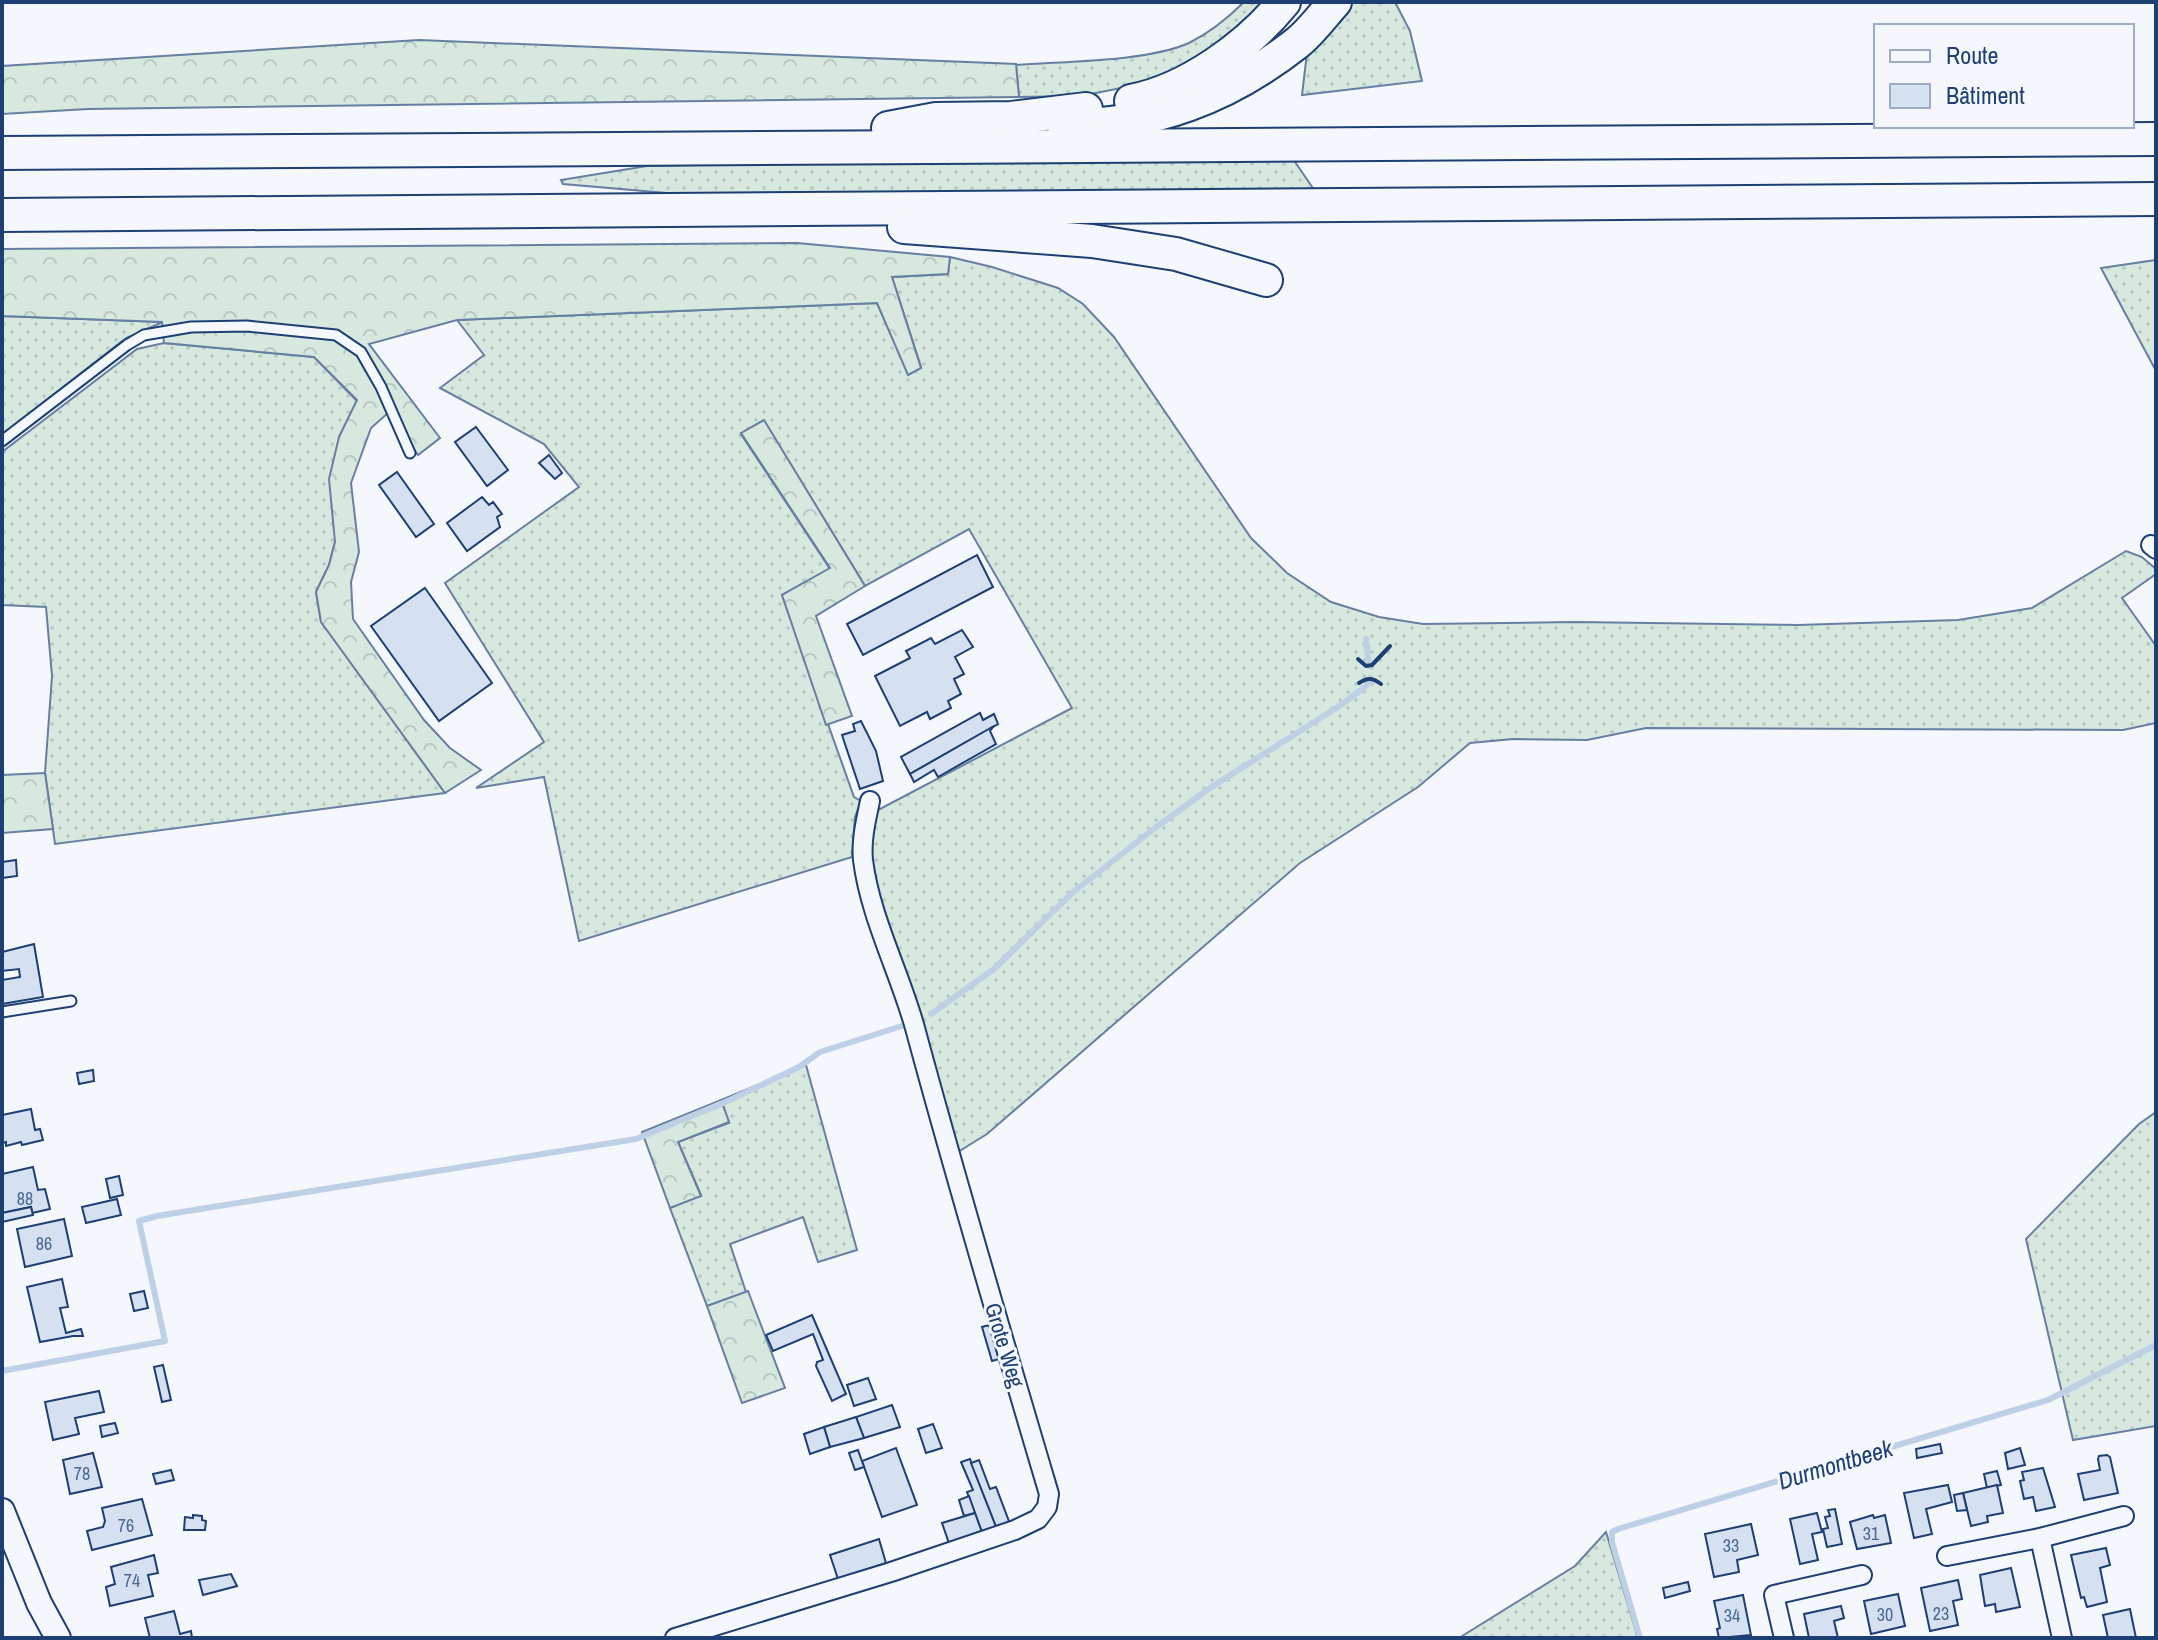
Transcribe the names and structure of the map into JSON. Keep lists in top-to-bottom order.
{
  "streets": {
    "street": ["Grote Weg"]
  },
  "water": ["Durmontbeek"],
  "house_numbers": [
    "88",
    "86",
    "78",
    "76",
    "31",
    "33",
    "74",
    "23",
    "30",
    "34"
  ],
  "legend": ["Route", "Bâtiment"]
}
